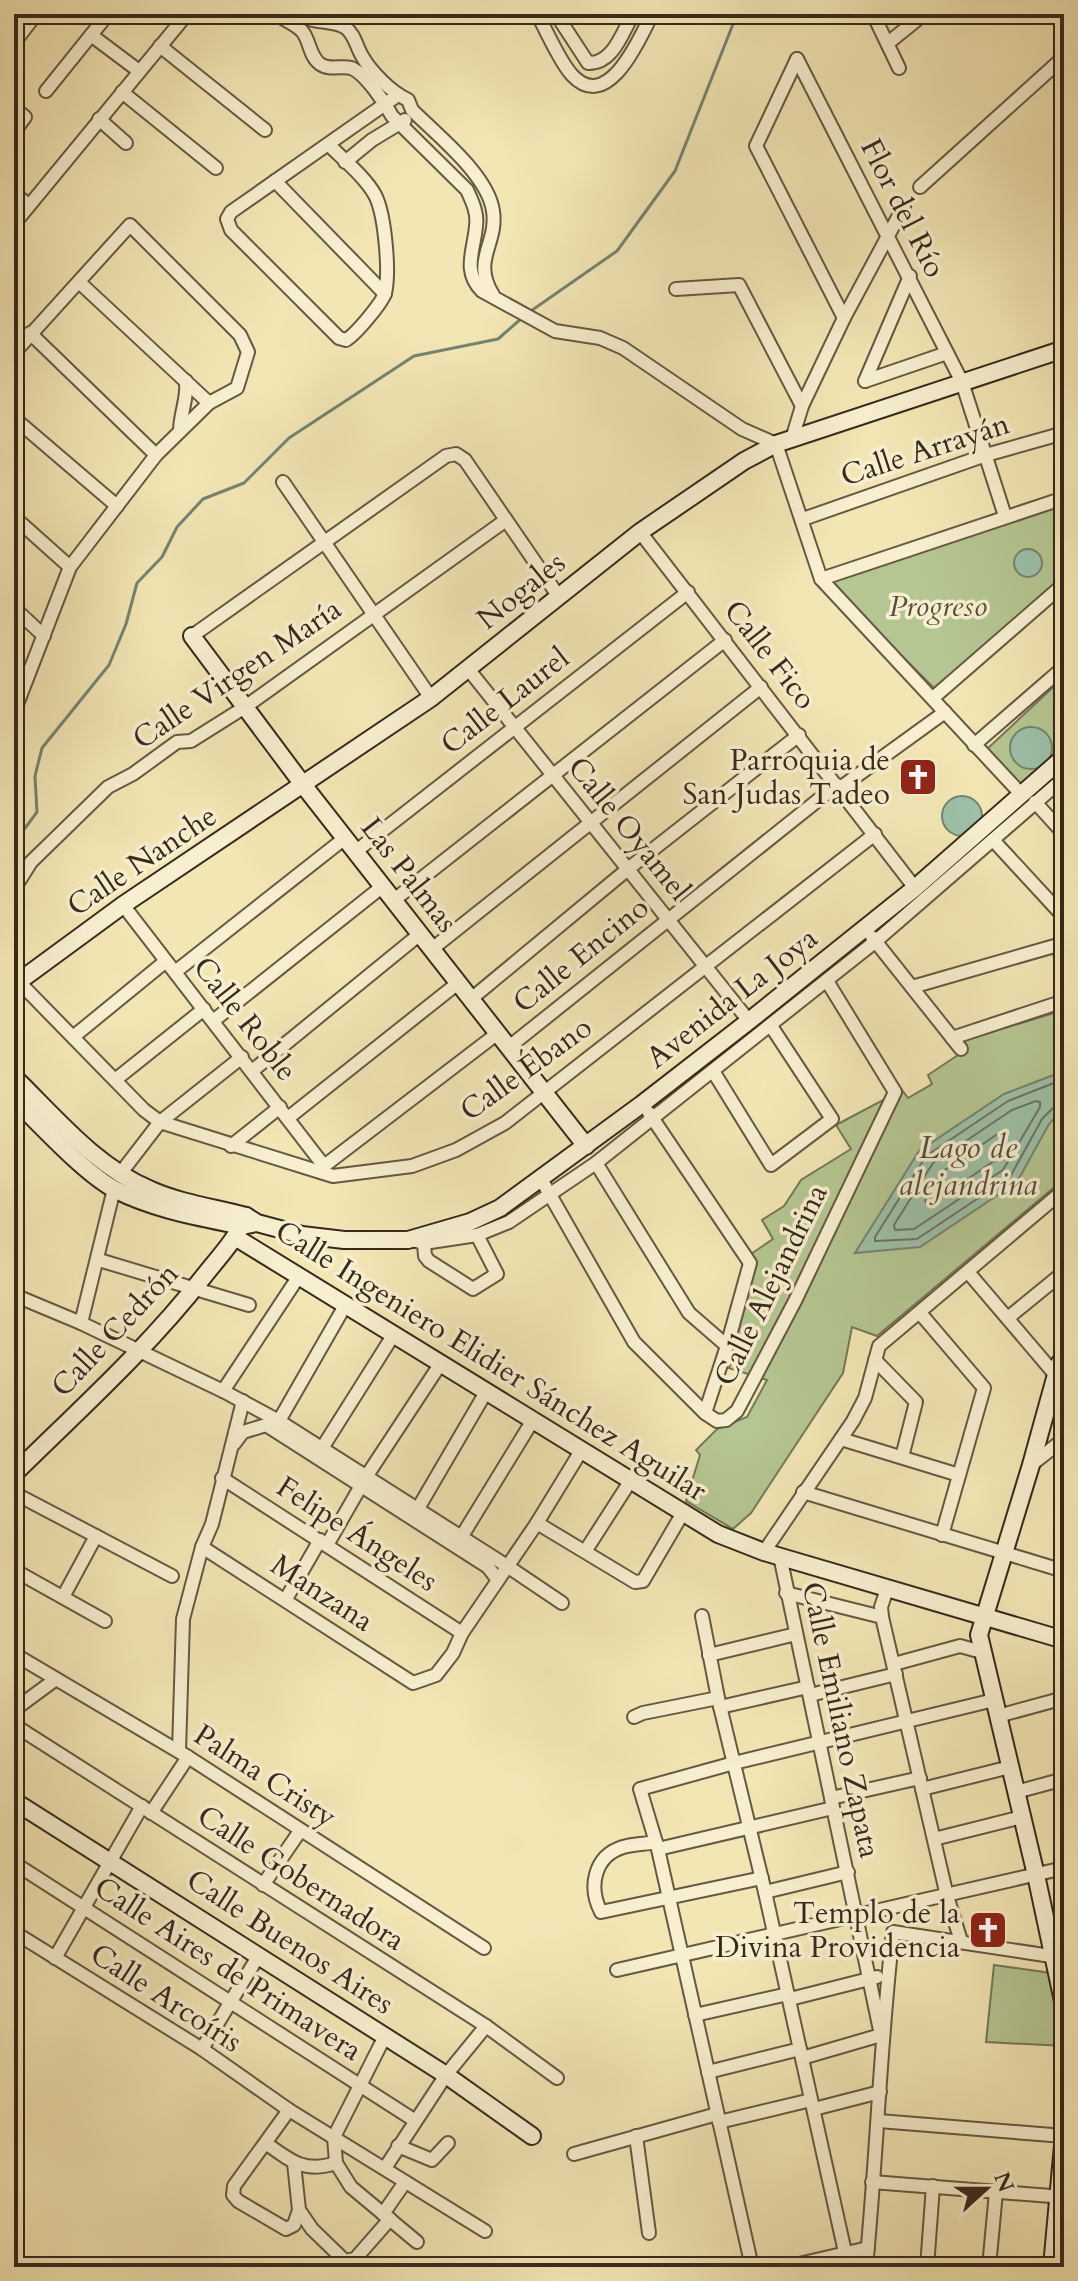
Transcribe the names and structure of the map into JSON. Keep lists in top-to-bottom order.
{
  "streets": {
    "street": [
      "Flor del Río",
      "Calle Arrayán",
      "Nogales",
      "Calle Fico",
      "Calle Virgen María",
      "Calle Laurel",
      "Calle Oyamel",
      "Calle Nanche",
      "Las Palmas",
      "Calle Encino",
      "Avenida La Joya",
      "Calle Roble",
      "Calle Ébano",
      "Calle Alejandrina",
      "Calle Cedrón",
      "Calle Ingeniero Elidier Sánchez Aguilar",
      "Felipe Ángeles",
      "Manzana",
      "Calle Emiliano Zapata",
      "Palma Cristy",
      "Calle Gobernadora",
      "Calle Buenos Aires",
      "Calle Aires de Primavera",
      "Calle Arcoíris"
    ]
  },
  "crossings": [
    ["Flor del Río", "Calle Arrayán"],
    ["Flor del Río", "Nogales"],
    ["Nogales", "Calle Fico"],
    ["Nogales", "Calle Oyamel"],
    ["Nogales", "Calle Nanche"],
    ["Nogales", "Las Palmas"],
    ["Calle Fico", "Calle Laurel"],
    ["Calle Fico", "Calle Encino"],
    ["Calle Fico", "Avenida La Joya"],
    ["Calle Fico", "Calle Ébano"],
    ["Calle Virgen María", "Las Palmas"],
    ["Calle Laurel", "Calle Oyamel"],
    ["Calle Laurel", "Las Palmas"],
    ["Calle Laurel", "Calle Roble"],
    ["Calle Oyamel", "Calle Encino"],
    ["Calle Oyamel", "Avenida La Joya"],
    ["Calle Oyamel", "Calle Ébano"],
    ["Calle Nanche", "Las Palmas"],
    ["Calle Nanche", "Calle Roble"],
    ["Calle Nanche", "Calle Ébano"],
    ["Las Palmas", "Calle Encino"],
    ["Las Palmas", "Avenida La Joya"],
    ["Las Palmas", "Calle Ébano"],
    ["Avenida La Joya", "Calle Alejandrina"],
    ["Avenida La Joya", "Calle Cedrón"],
    ["Avenida La Joya", "Calle Ingeniero Elidier Sánchez Aguilar"],
    ["Calle Roble", "Calle Ébano"],
    ["Calle Cedrón", "Calle Ingeniero Elidier Sánchez Aguilar"],
    ["Calle Ingeniero Elidier Sánchez Aguilar", "Calle Emiliano Zapata"],
    ["Felipe Ángeles", "Manzana"]
  ],
  "water": ["Lago de alejandrina"],
  "parks": ["Progreso"],
  "places": {
    "church": ["Parroquia de San Judas Tadeo", "Templo de la Divina Providencia"]
  },
  "north": "right"
}
